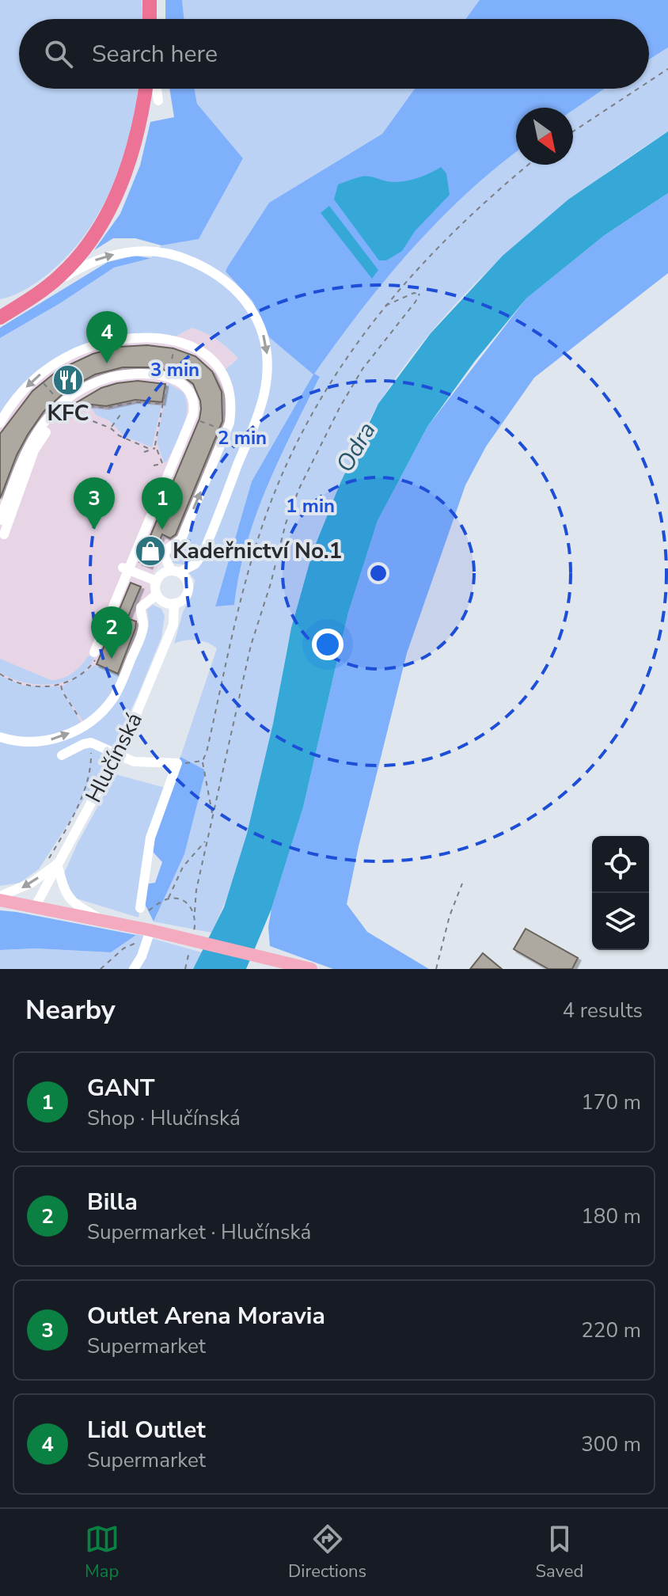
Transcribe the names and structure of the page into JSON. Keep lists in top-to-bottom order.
{
  "streets": {
    "street": ["Hlučínská"]
  },
  "water": ["Odra"],
  "places": {
    "restaurant": ["KFC"],
    "shop": ["Kadeřnictví No.1"]
  },
  "north": "bottom right",
  "page": {
    "search": "Search here",
    "pins": [
      "4",
      "1",
      "3",
      "2"
    ],
    "heading": ["Nearby", "4 results"],
    "list": [
      {
        "mark": "1",
        "name": "GANT",
        "note": "Shop · Hlučínská",
        "value": "170 m"
      },
      {
        "mark": "2",
        "name": "Billa",
        "note": "Supermarket · Hlučínská",
        "value": "180 m"
      },
      {
        "mark": "3",
        "name": "Outlet Arena Moravia",
        "note": "Supermarket",
        "value": "220 m"
      },
      {
        "mark": "4",
        "name": "Lidl Outlet",
        "note": "Supermarket",
        "value": "300 m"
      }
    ],
    "nav": ["Map", "Directions", "Saved"]
  },
  "rings": ["3 min", "2 min", "1 min"]
}
